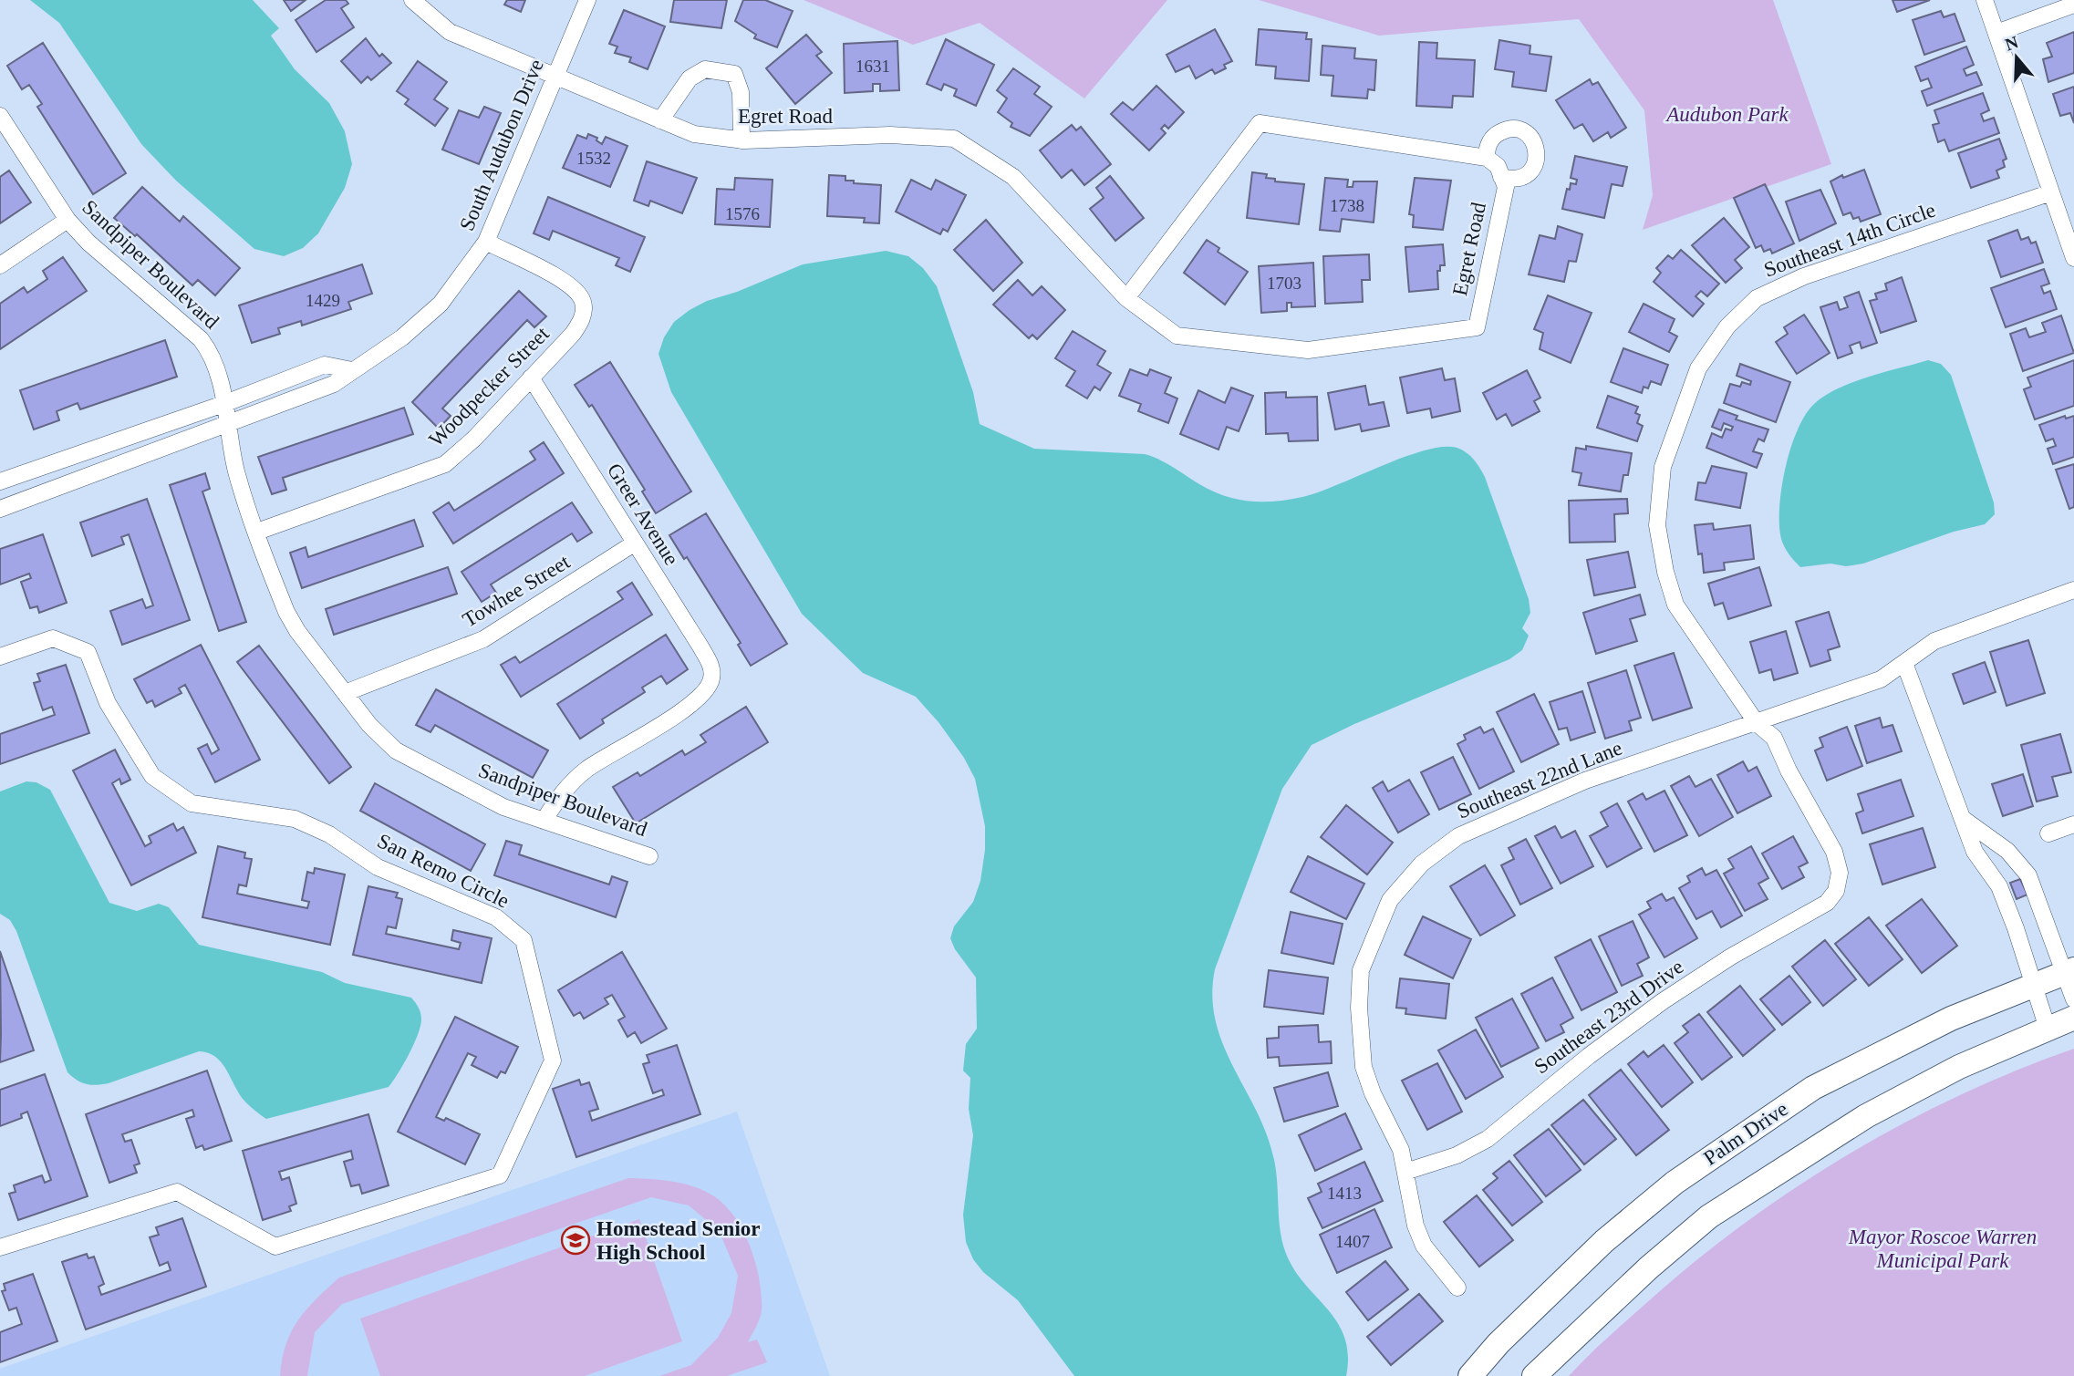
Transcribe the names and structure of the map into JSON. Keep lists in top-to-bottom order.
{
  "streets": {
    "main road": ["Palm Drive"],
    "street": [
      "Egret Road",
      "South Audubon Drive",
      "Southeast 14th Circle",
      "Sandpiper Boulevard",
      "Woodpecker Street",
      "Greer Avenue",
      "Towhee Street",
      "Southeast 22nd Lane",
      "San Remo Circle",
      "Southeast 23rd Drive"
    ]
  },
  "crossings": [
    ["Egret Road", "South Audubon Drive"],
    ["South Audubon Drive", "Sandpiper Boulevard"],
    ["South Audubon Drive", "Woodpecker Street"],
    ["Southeast 14th Circle", "Southeast 22nd Lane"],
    ["Southeast 14th Circle", "Southeast 23rd Drive"],
    ["Sandpiper Boulevard", "Woodpecker Street"],
    ["Sandpiper Boulevard", "Greer Avenue"],
    ["Sandpiper Boulevard", "Towhee Street"],
    ["Woodpecker Street", "Greer Avenue"],
    ["Greer Avenue", "Towhee Street"],
    ["Southeast 22nd Lane", "Southeast 23rd Drive"]
  ],
  "parks": ["Audubon Park", "Mayor Roscoe Warren Municipal Park"],
  "places": {
    "school or university": ["Homestead Senior High School"]
  },
  "house_numbers": [
    "1631",
    "1532",
    "1738",
    "1576",
    "1703",
    "1429",
    "1413",
    "1407"
  ],
  "north": "top"
}
